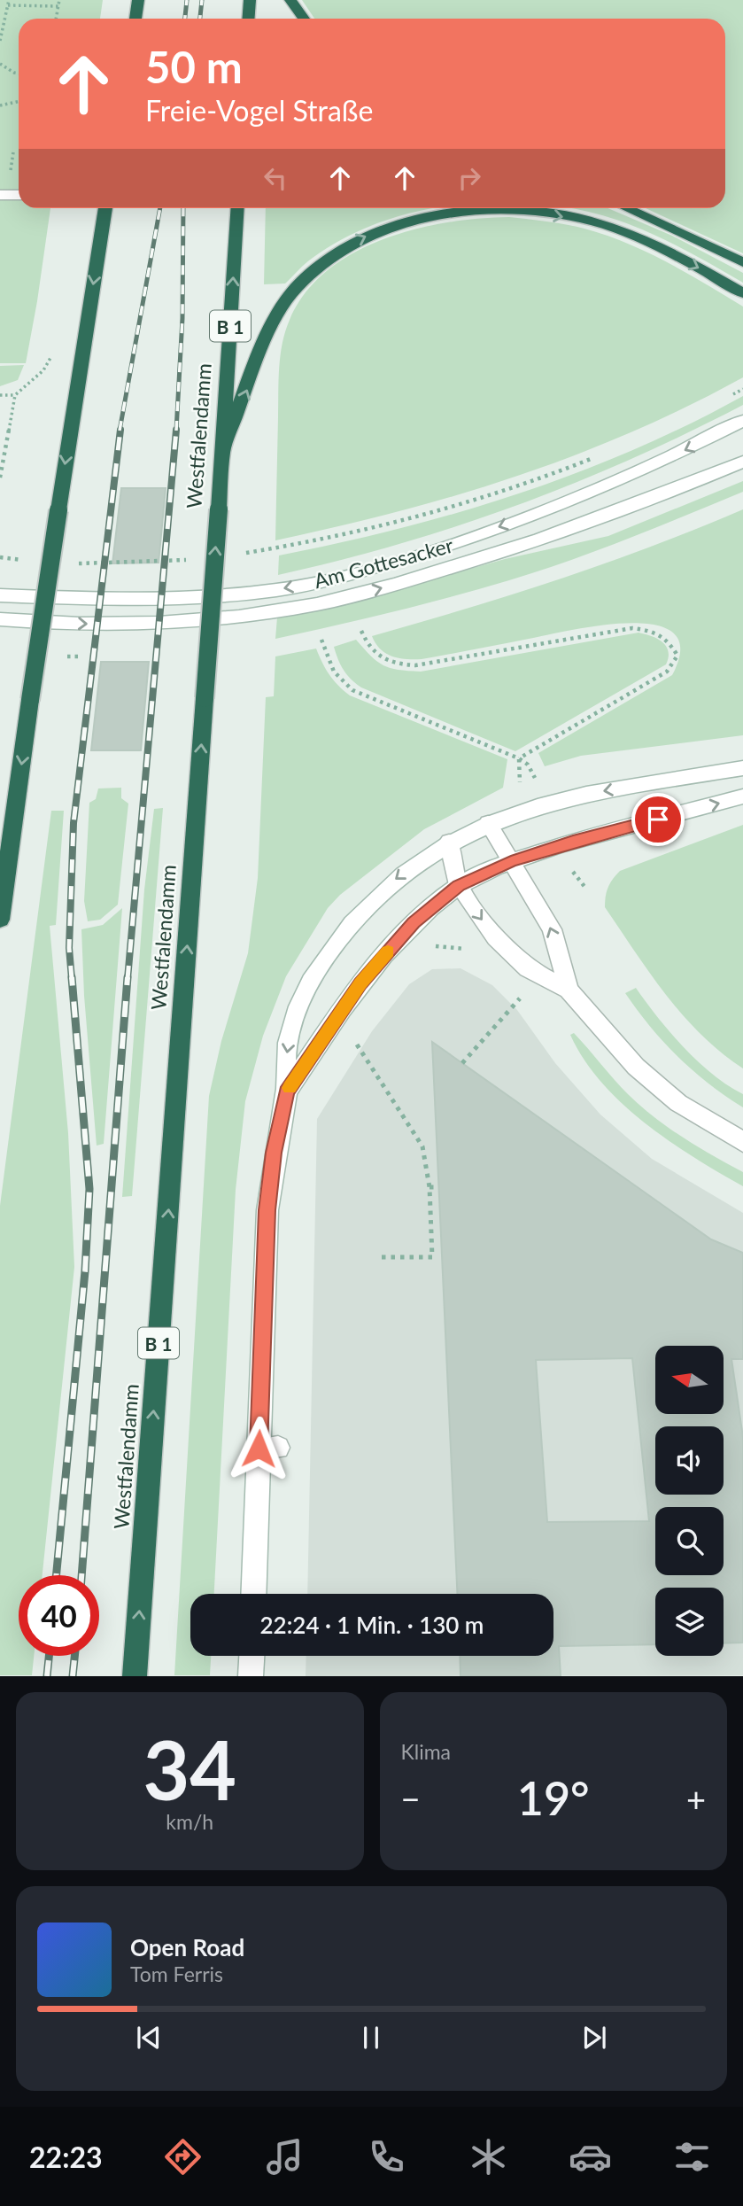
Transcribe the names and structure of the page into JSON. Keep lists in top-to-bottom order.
{
  "streets": {
    "highway": ["B 1", "Westfalendamm"],
    "street": ["Am Gottesacker"]
  },
  "one_way": ["Westfalendamm"],
  "north": "left",
  "page": {
    "turn": ["50 m", "Freie-Vogel Straße"],
    "limit": "40",
    "trip": "22:24 · 1 Min. · 130 m",
    "tile": [
      ["34", "km/h"],
      "Klima"
    ],
    "heat": ["−", "19°", "+"],
    "song": ["Open Road", "Tom Ferris"],
    "tabs": "22:23"
  }
}
